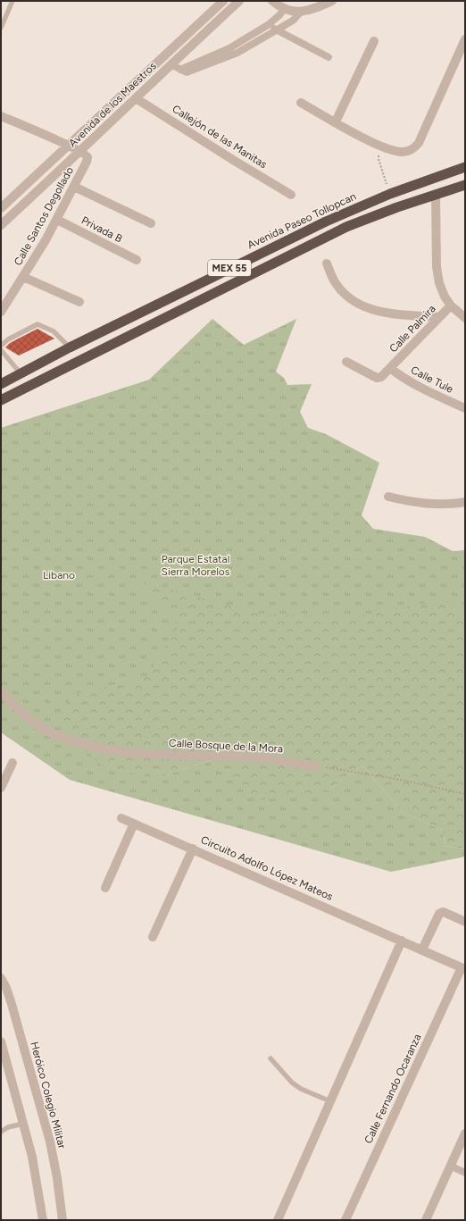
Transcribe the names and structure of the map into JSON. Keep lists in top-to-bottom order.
{
  "streets": {
    "highway": ["Avenida Paseo Tollopcan", "MEX 55"],
    "street": [
      "Avenida de los Maestros",
      "Callejón de las Manitas",
      "Calle Santos Degollado",
      "Privada B",
      "Calle Palmira",
      "Calle Tule",
      "Calle Bosque de la Mora",
      "Circuito Adolfo López Mateos",
      "Calle Fernando Ocaranza",
      "Heróico Colegio Militar"
    ]
  },
  "crossings": [
    ["Avenida de los Maestros", "Callejón de las Manitas"],
    ["Avenida de los Maestros", "Calle Santos Degollado"],
    ["Calle Santos Degollado", "Privada B"],
    ["Calle Palmira", "Calle Tule"],
    ["Circuito Adolfo López Mateos", "Calle Fernando Ocaranza"]
  ],
  "parks": ["Parque Estatal Sierra Morelos", "Libano"]
}
